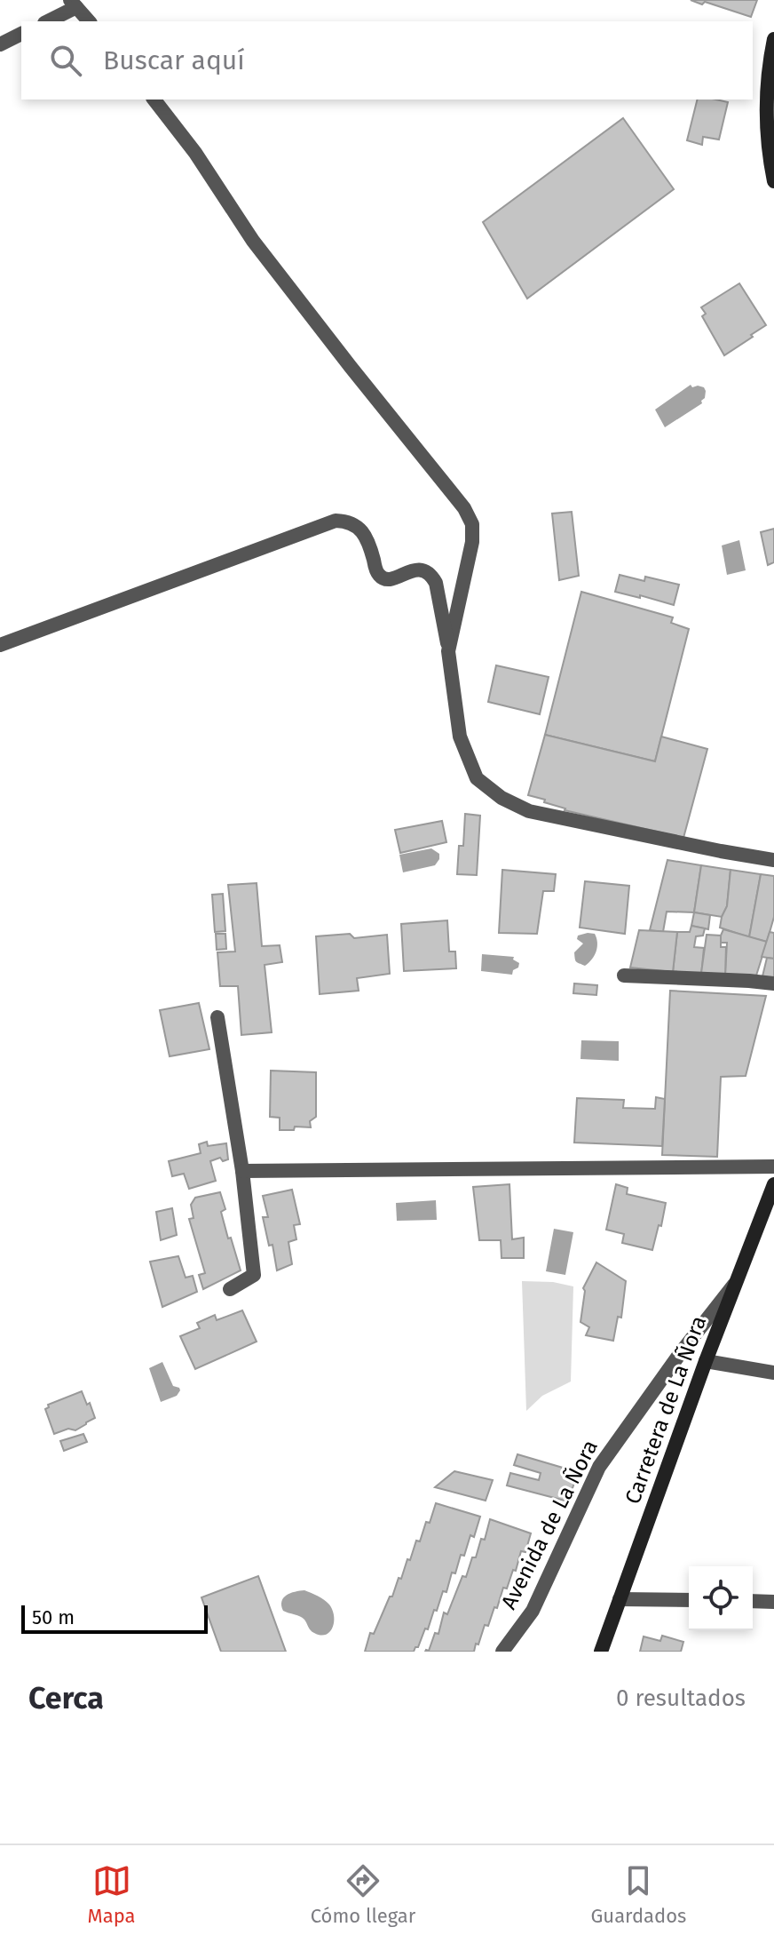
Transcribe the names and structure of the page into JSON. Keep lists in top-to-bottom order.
{
  "streets": {
    "main road": ["Carretera de La Ñora"],
    "street": ["Avenida de La Ñora"]
  },
  "crossings": [
    ["Carretera de La Ñora", "Avenida de La Ñora"]
  ],
  "scale_bar": "50 m",
  "page": {
    "search": "Buscar aquí",
    "scale": "50 m",
    "heading": ["Cerca", "0 resultados"],
    "nav": ["Mapa", "Cómo llegar", "Guardados"]
  }
}
